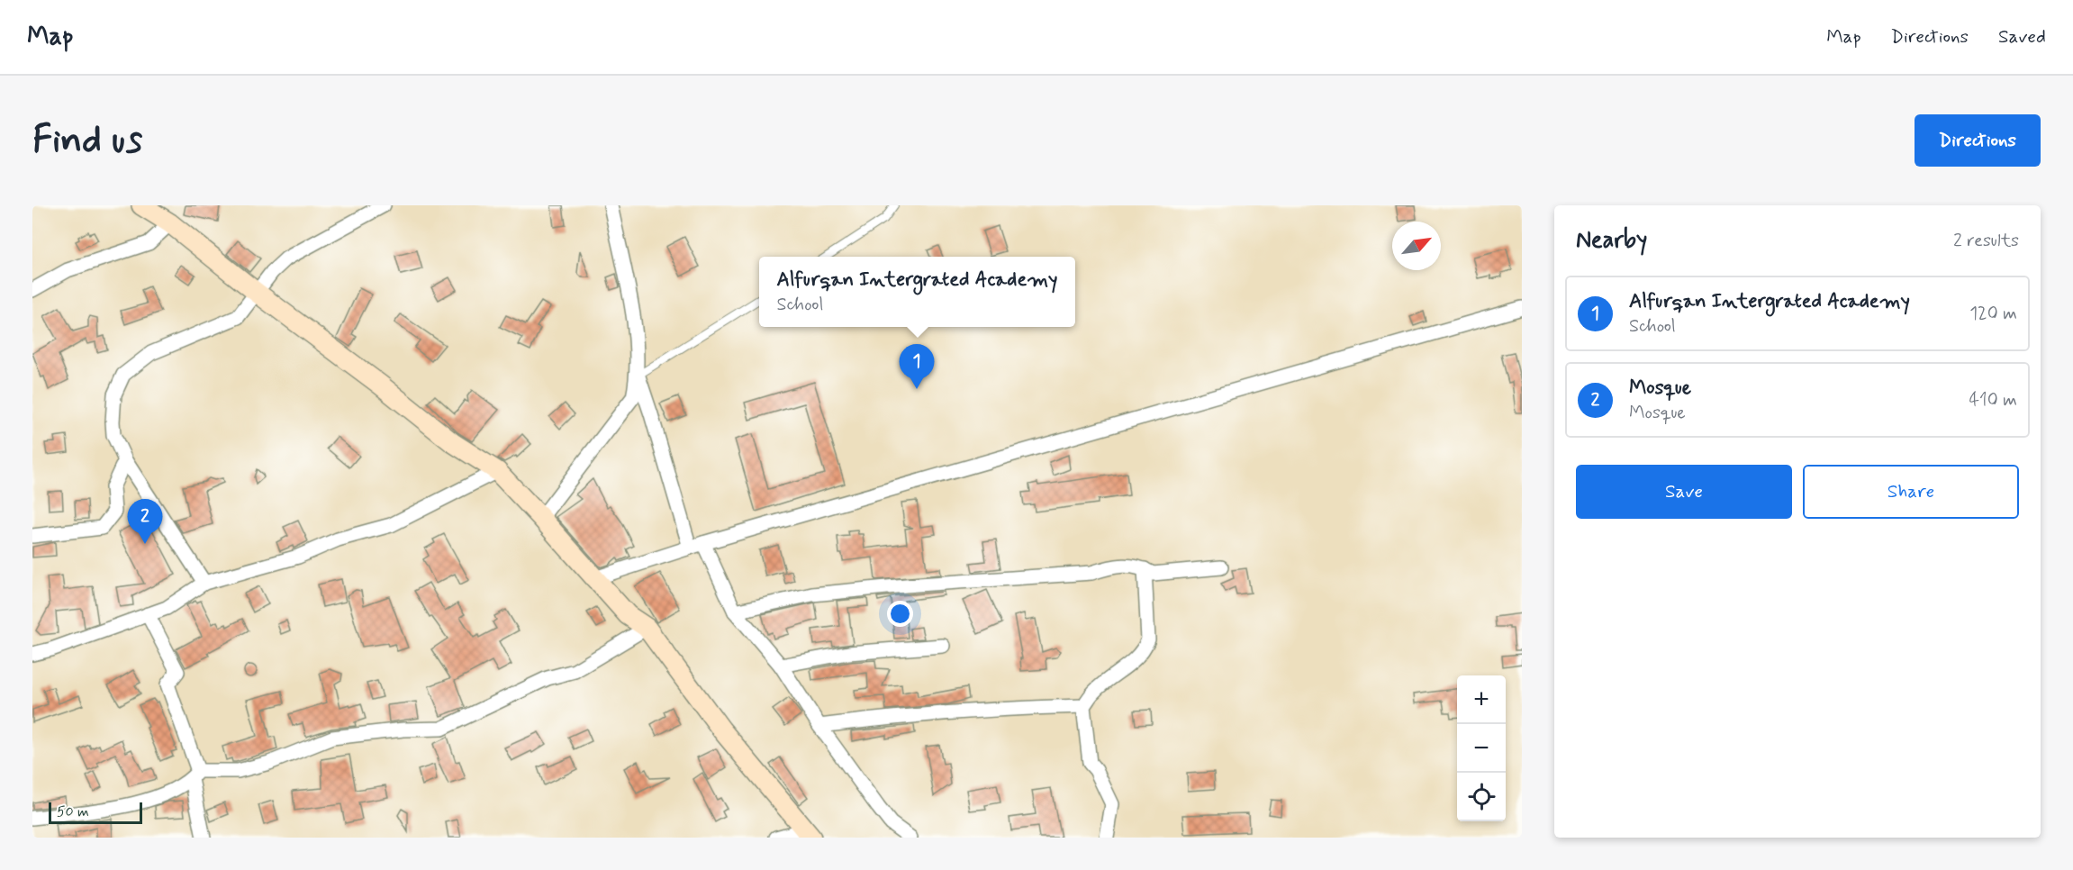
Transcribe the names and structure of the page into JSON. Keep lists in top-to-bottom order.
{
  "scale_bar": "50 m",
  "north": "top right",
  "page": {
    "header": "Map",
    "nav": ["Map", "Directions", "Saved"],
    "buttons": [
      "Directions",
      ["Save", "Share"]
    ],
    "title": "Find us",
    "heading": ["Nearby", "2 results"],
    "popup": ["Alfurqan Intergrated Academy", "School"],
    "list": [
      {
        "mark": "1",
        "name": "Alfurqan Intergrated Academy",
        "note": "School",
        "value": "120 m"
      },
      {
        "mark": "2",
        "name": "Mosque",
        "note": "Mosque",
        "value": "410 m"
      }
    ],
    "pins": ["1", "2"],
    "map_buttons": ["+", "−"],
    "scale": "50 m"
  }
}
